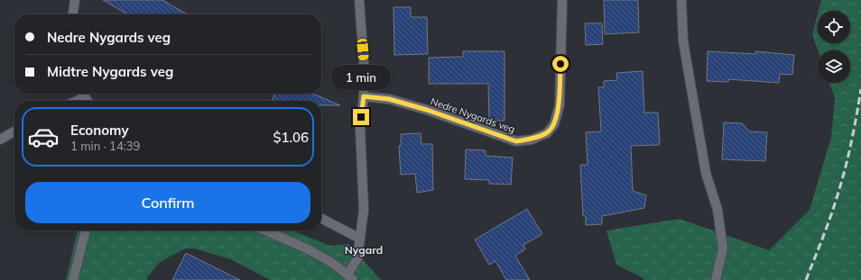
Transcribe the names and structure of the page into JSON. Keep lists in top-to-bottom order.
{
  "streets": {
    "street": ["Nedre Nygards veg"]
  },
  "districts": ["Nygard"],
  "page": {
    "banner": ["Nedre Nygards veg", "Midtre Nygards veg"],
    "bubble": "1 min",
    "list": [
      {
        "name": "Economy",
        "note": "1 min · 14:39",
        "value": "$1.06"
      }
    ],
    "buttons": "Confirm"
  }
}
